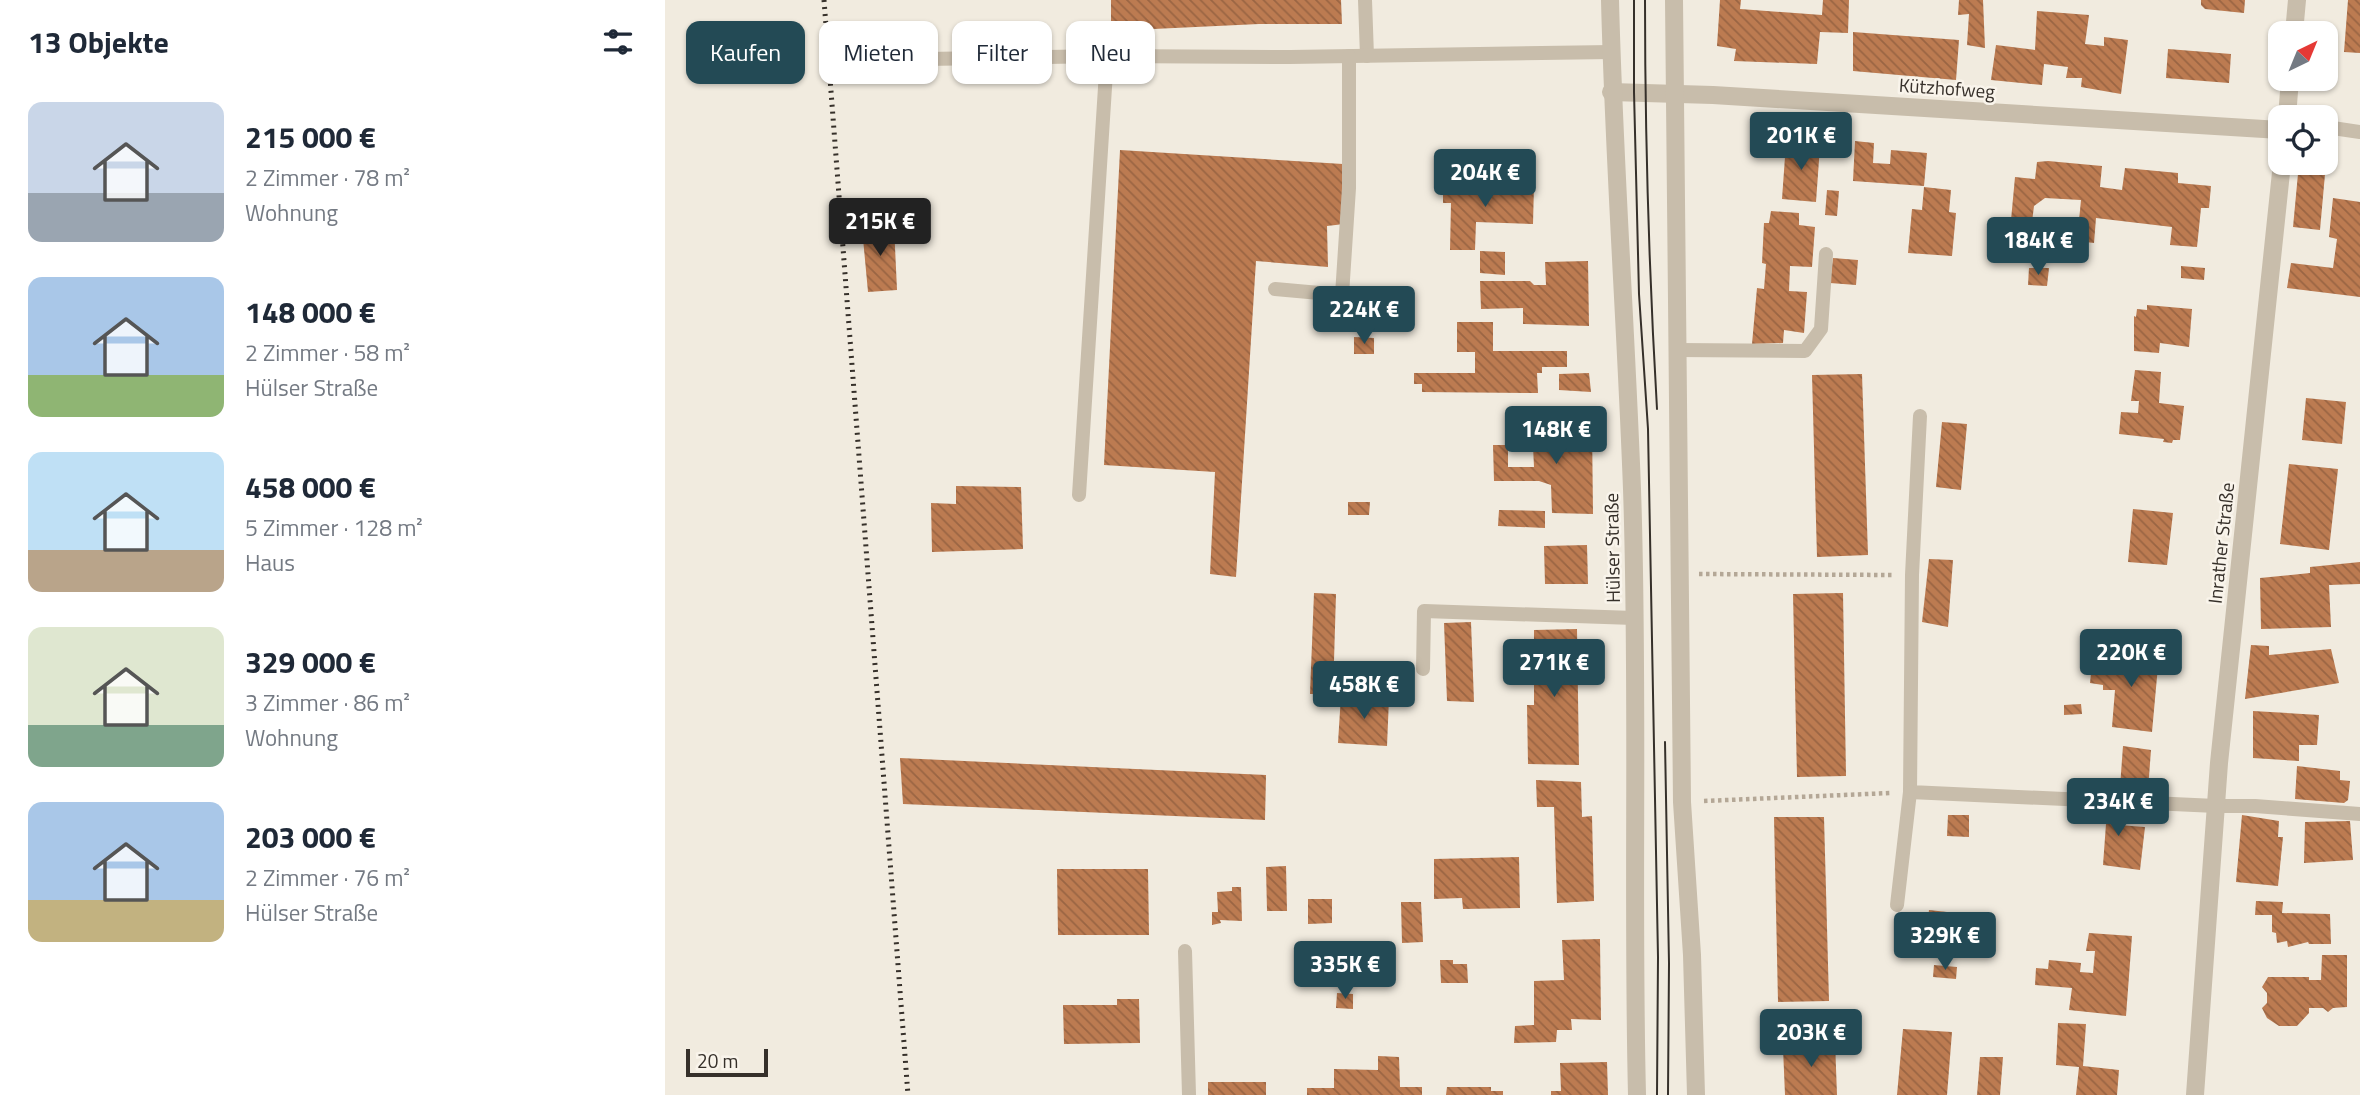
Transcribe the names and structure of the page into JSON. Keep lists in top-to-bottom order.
{
  "streets": {
    "street": ["Kützhofweg", "Inrather Straße", "Hülser Straße"]
  },
  "crossings": [
    ["Kützhofweg", "Hülser Straße"]
  ],
  "scale_bar": "20 m",
  "north": "top right",
  "page": {
    "heading": "13 Objekte",
    "chip": [
      "Kaufen",
      "Mieten",
      "Filter",
      "Neu"
    ],
    "list": [
      {
        "name": "215 000 €",
        "note": "2 Zimmer · 78 m² · Wohnung"
      },
      {
        "name": "148 000 €",
        "note": "2 Zimmer · 58 m² · Hülser Straße"
      },
      {
        "name": "458 000 €",
        "note": "5 Zimmer · 128 m² · Haus"
      },
      {
        "name": "329 000 €",
        "note": "3 Zimmer · 86 m² · Wohnung"
      },
      {
        "name": "203 000 €",
        "note": "2 Zimmer · 76 m² · Hülser Straße"
      }
    ],
    "price": [
      "201K €",
      "204K €",
      "215K €",
      "184K €",
      "224K €",
      "148K €",
      "220K €",
      "271K €",
      "458K €",
      "234K €",
      "329K €",
      "335K €",
      "203K €"
    ],
    "scale": "20 m"
  }
}
